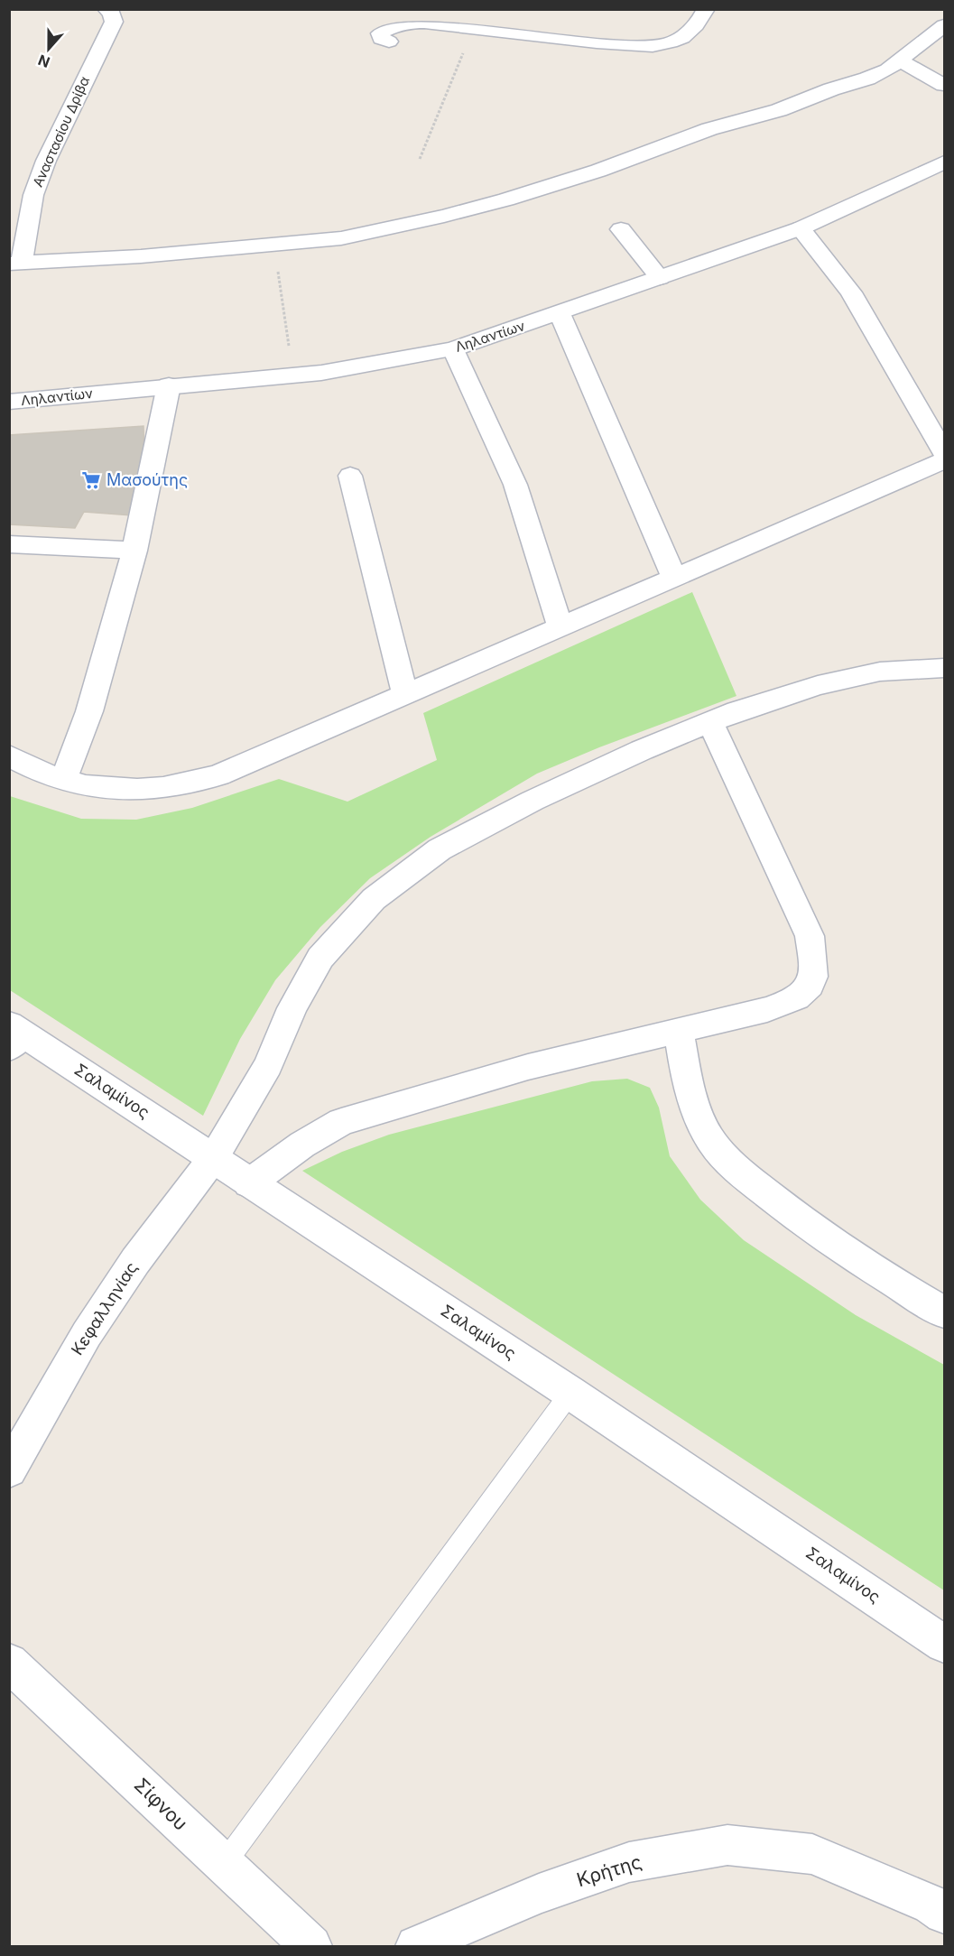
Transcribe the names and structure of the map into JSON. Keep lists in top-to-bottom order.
{
  "streets": {
    "street": [
      "Αναστασίου Δρίβα",
      "Ληλαντίων",
      "Σαλαμίνος",
      "Κεφαλληνίας",
      "Σίφνου",
      "Κρήτης"
    ]
  },
  "crossings": [
    ["Σαλαμίνος", "Κεφαλληνίας"]
  ],
  "places": {
    "supermarket": ["Μασούτης"]
  },
  "north": "bottom"
}
